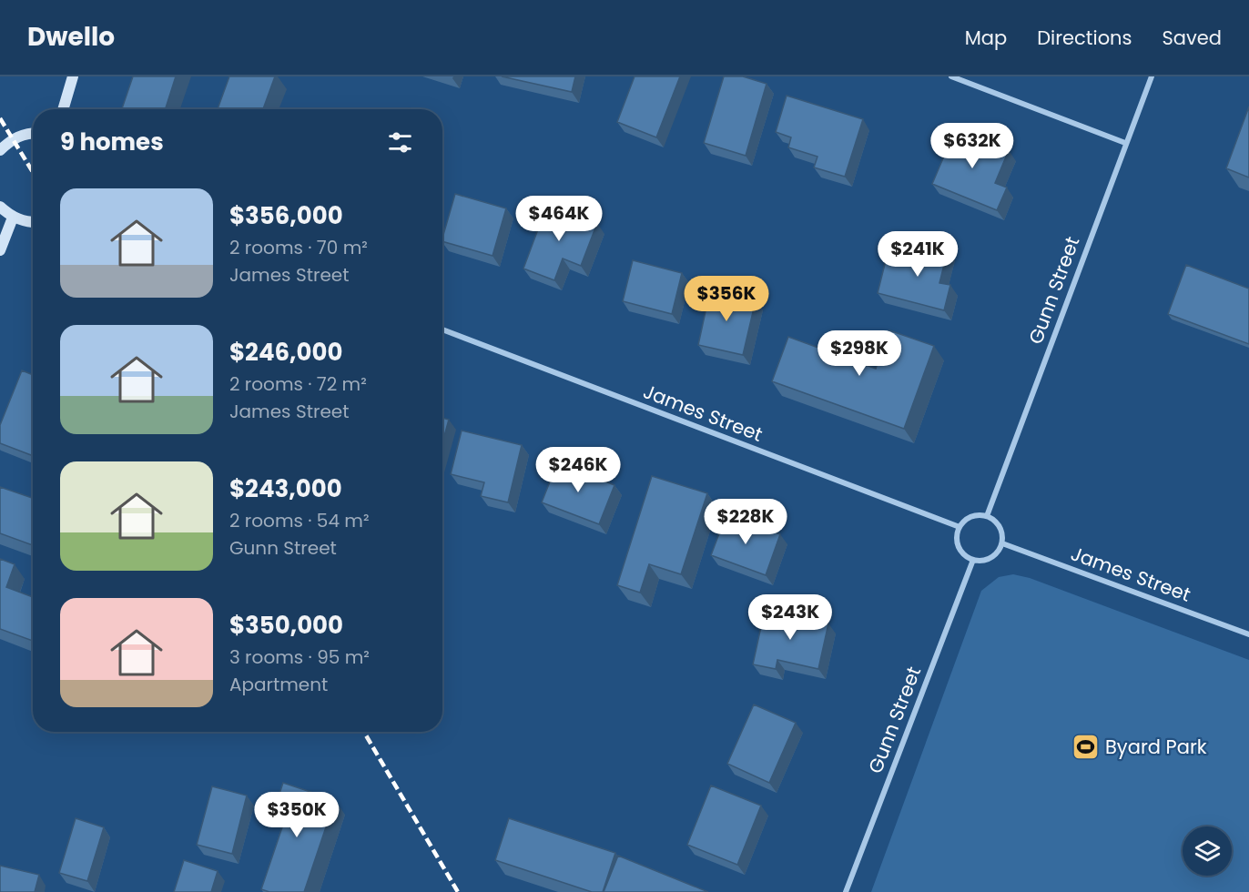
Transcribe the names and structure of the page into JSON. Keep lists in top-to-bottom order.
{
  "streets": {
    "street": ["Gunn Street", "James Street"]
  },
  "crossings": [
    ["Gunn Street", "James Street"]
  ],
  "places": {
    "sports": ["Byard Park"]
  },
  "page": {
    "header": "Dwello",
    "nav": ["Map", "Directions", "Saved"],
    "heading": "9 homes",
    "price": [
      "$632K",
      "$464K",
      "$241K",
      "$356K",
      "$298K",
      "$246K",
      "$228K",
      "$243K",
      "$350K"
    ],
    "list": [
      {
        "name": "$356,000",
        "note": "2 rooms · 70 m² · James Street"
      },
      {
        "name": "$246,000",
        "note": "2 rooms · 72 m² · James Street"
      },
      {
        "name": "$243,000",
        "note": "2 rooms · 54 m² · Gunn Street"
      },
      {
        "name": "$350,000",
        "note": "3 rooms · 95 m² · Apartment"
      }
    ]
  }
}
